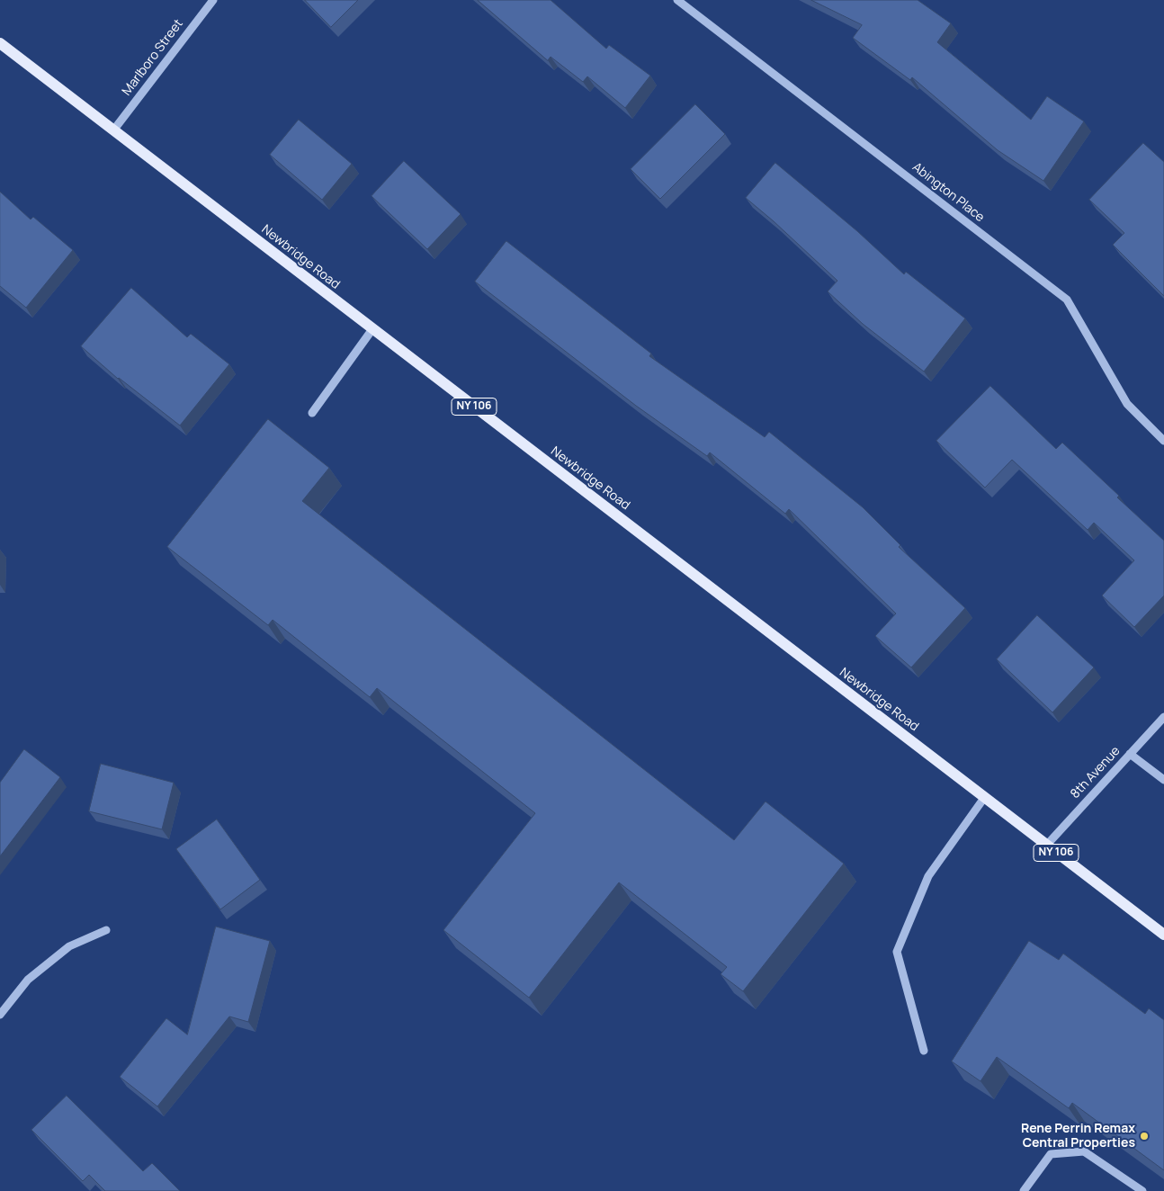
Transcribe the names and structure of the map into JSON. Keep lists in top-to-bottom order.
{
  "streets": {
    "main road": ["Newbridge Road", "NY 106"],
    "street": ["Marlboro Street", "Abington Place", "8th Avenue"]
  },
  "crossings": [
    ["Marlboro Street", "Newbridge Road"],
    ["Newbridge Road", "8th Avenue"]
  ],
  "places": ["Rene Perrin Remax Central Properties"]
}
